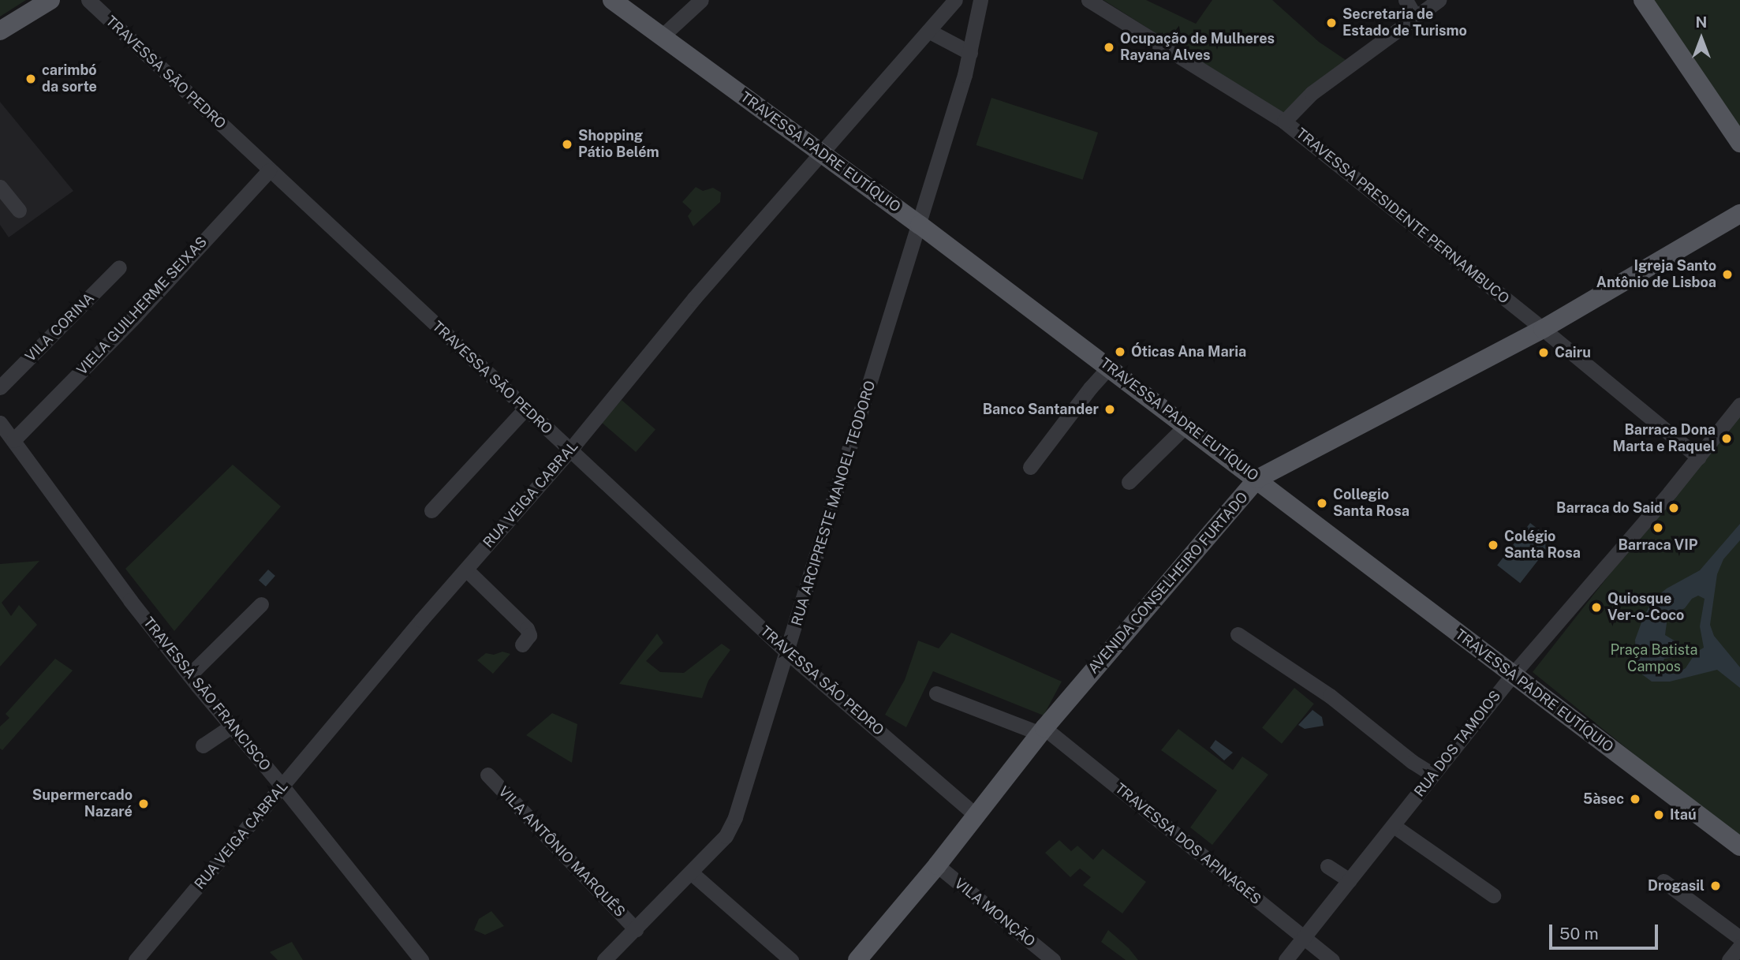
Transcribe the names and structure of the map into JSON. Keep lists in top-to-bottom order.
{
  "streets": {
    "main road": ["TRAVESSA PADRE EUTÍQUIO", "AVENIDA CONSELHEIRO FURTADO"],
    "street": [
      "TRAVESSA SÃO PEDRO",
      "TRAVESSA PRESIDENTE PERNAMBUCO",
      "VIELA GUILHERME SEIXAS",
      "VILA CORINA",
      "RUA VEIGA CABRAL",
      "RUA ARCIPRESTE MANOEL TEODORO",
      "TRAVESSA SÃO FRANCISCO",
      "RUA DOS TAMOIOS",
      "TRAVESSA DOS APINAGÉS",
      "VILA ANTÔNIO MARQUÊS",
      "VILA MONÇÃO"
    ]
  },
  "crossings": [
    ["TRAVESSA SÃO PEDRO", "VIELA GUILHERME SEIXAS"],
    ["TRAVESSA SÃO PEDRO", "RUA VEIGA CABRAL"],
    ["TRAVESSA SÃO PEDRO", "RUA ARCIPRESTE MANOEL TEODORO"],
    ["TRAVESSA SÃO PEDRO", "AVENIDA CONSELHEIRO FURTADO"],
    ["TRAVESSA PADRE EUTÍQUIO", "RUA VEIGA CABRAL"],
    ["TRAVESSA PADRE EUTÍQUIO", "RUA ARCIPRESTE MANOEL TEODORO"],
    ["TRAVESSA PADRE EUTÍQUIO", "AVENIDA CONSELHEIRO FURTADO"],
    ["TRAVESSA PADRE EUTÍQUIO", "RUA DOS TAMOIOS"],
    ["TRAVESSA PRESIDENTE PERNAMBUCO", "AVENIDA CONSELHEIRO FURTADO"],
    ["TRAVESSA PRESIDENTE PERNAMBUCO", "RUA DOS TAMOIOS"],
    ["VIELA GUILHERME SEIXAS", "TRAVESSA SÃO FRANCISCO"],
    ["RUA VEIGA CABRAL", "TRAVESSA SÃO FRANCISCO"],
    ["RUA ARCIPRESTE MANOEL TEODORO", "VILA ANTÔNIO MARQUÊS"],
    ["AVENIDA CONSELHEIRO FURTADO", "TRAVESSA DOS APINAGÉS"],
    ["AVENIDA CONSELHEIRO FURTADO", "VILA MONÇÃO"],
    ["RUA DOS TAMOIOS", "TRAVESSA DOS APINAGÉS"]
  ],
  "parks": ["Praça Batista Campos"],
  "places": [
    "Secretaria de Estado de Turismo",
    "Ocupação de Mulheres Rayana Alves",
    "carimbó da sorte",
    "Shopping Pátio Belém",
    "Igreja Santo Antônio de Lisboa",
    "Óticas Ana Maria",
    "Cairu",
    "Banco Santander",
    "Barraca Dona Marta e Raquel",
    "Collegio Santa Rosa",
    "Barraca do Said",
    "Barraca VIP",
    "Colégio Santa Rosa",
    "Quiosque Ver-o-Coco",
    "5àsec",
    "Supermercado Nazaré",
    "Itaú",
    "Drogasil"
  ],
  "scale_bar": "50 m",
  "north": "top"
}
